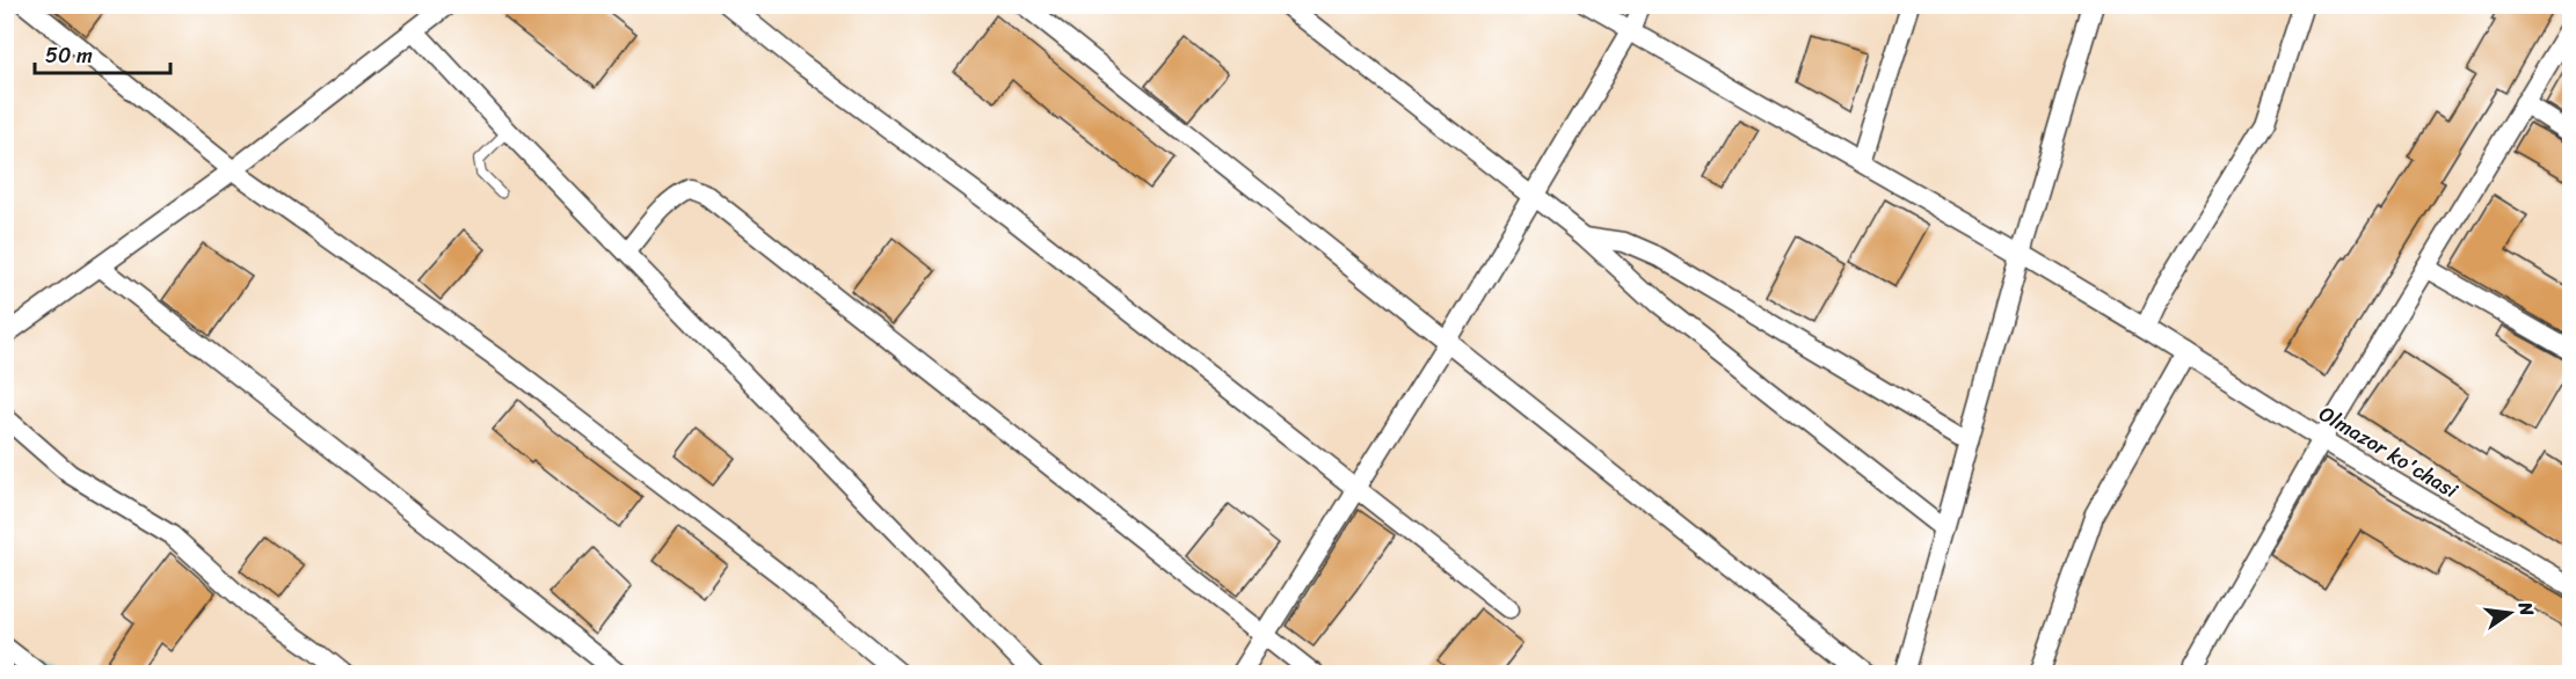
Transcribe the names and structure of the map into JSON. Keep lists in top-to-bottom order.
{
  "streets": {
    "street": ["Olmazor ko'chasi"]
  },
  "scale_bar": "50 m",
  "north": "right"
}
